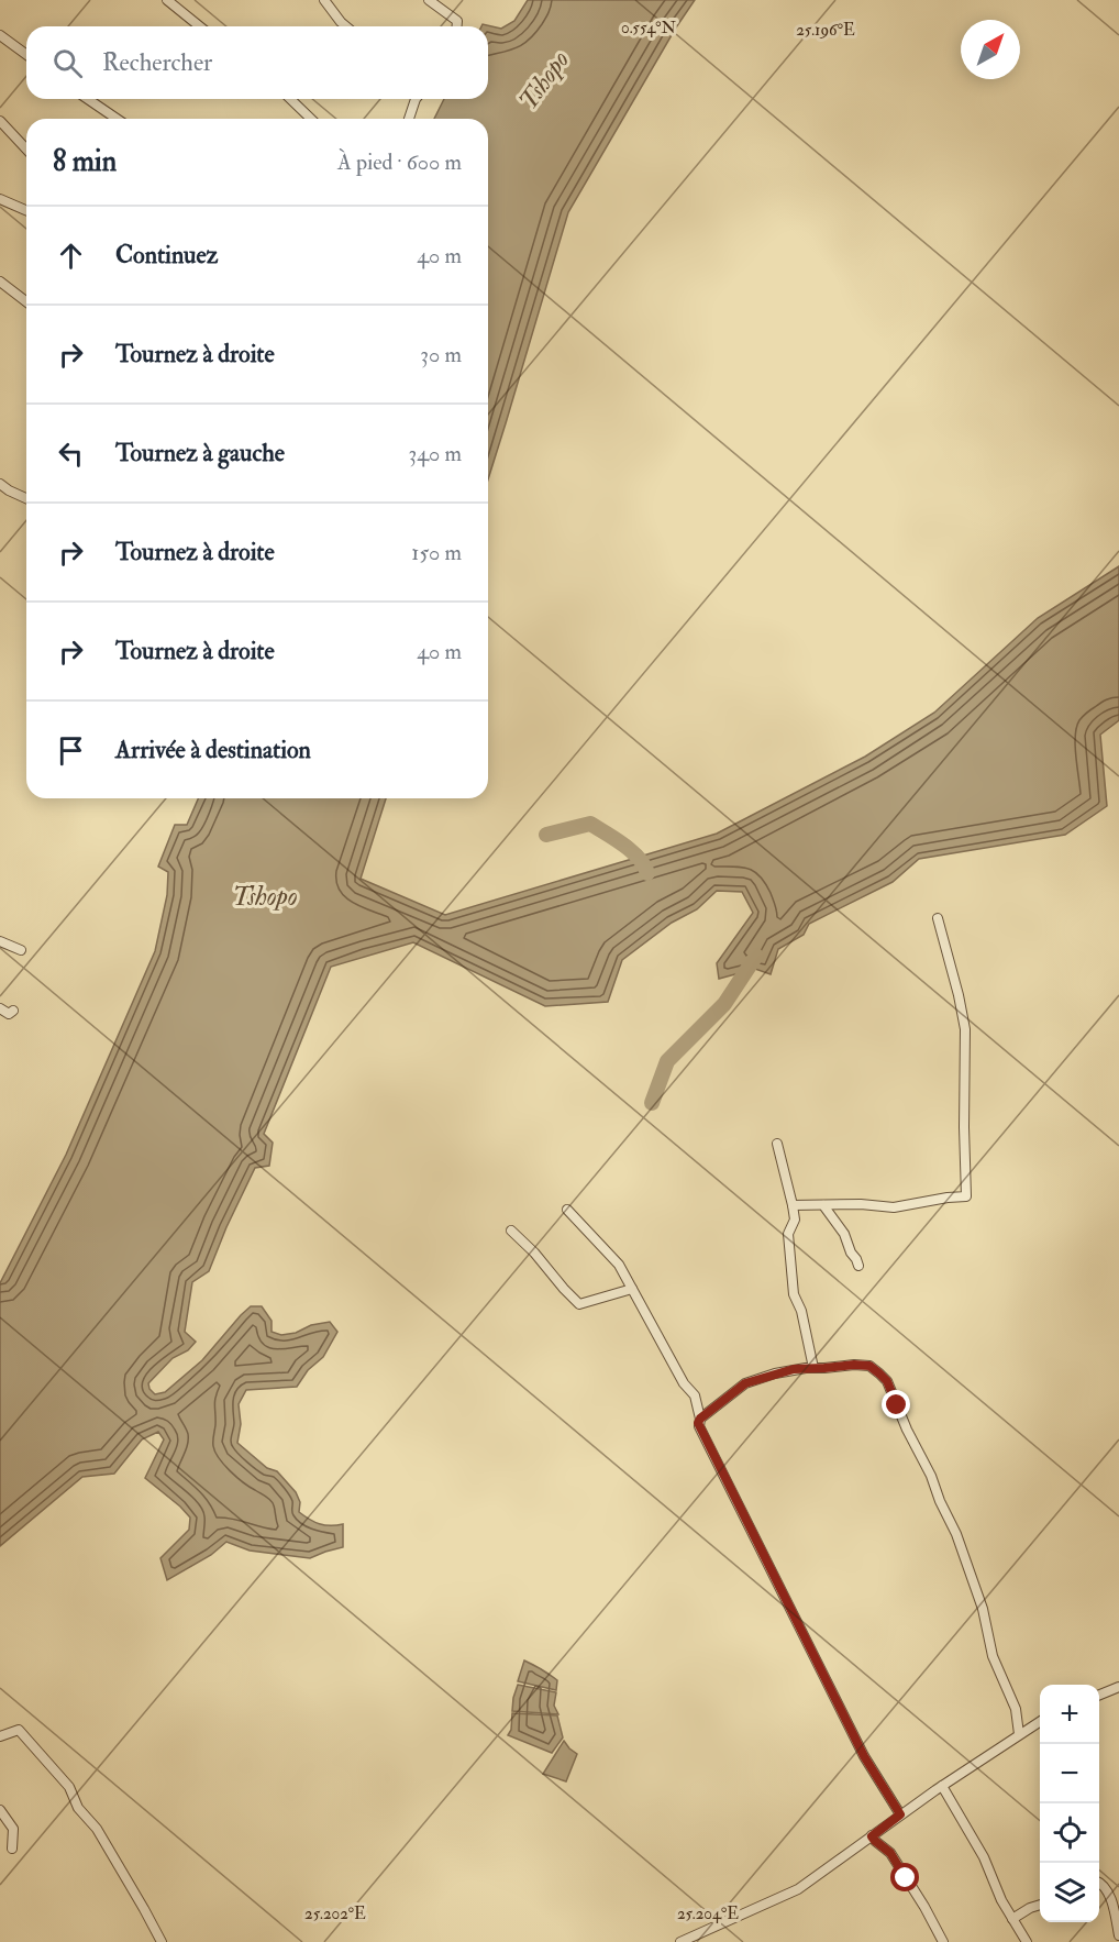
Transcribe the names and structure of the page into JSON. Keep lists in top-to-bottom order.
{
  "water": ["Tshopo"],
  "north": "top right",
  "page": {
    "search": "Rechercher",
    "heading": ["8 min", "À pied · 600 m"],
    "list": [
      ["Continuez", "40 m"],
      ["Tournez à droite", "30 m"],
      ["Tournez à gauche", "340 m"],
      ["Tournez à droite", "150 m"],
      ["Tournez à droite", "40 m"],
      "Arrivée à destination"
    ],
    "map_buttons": ["+", "−"]
  },
  "coordinates": [
    "0.554°N",
    "25.196°E",
    "25.202°E",
    "25.204°E"
  ]
}
